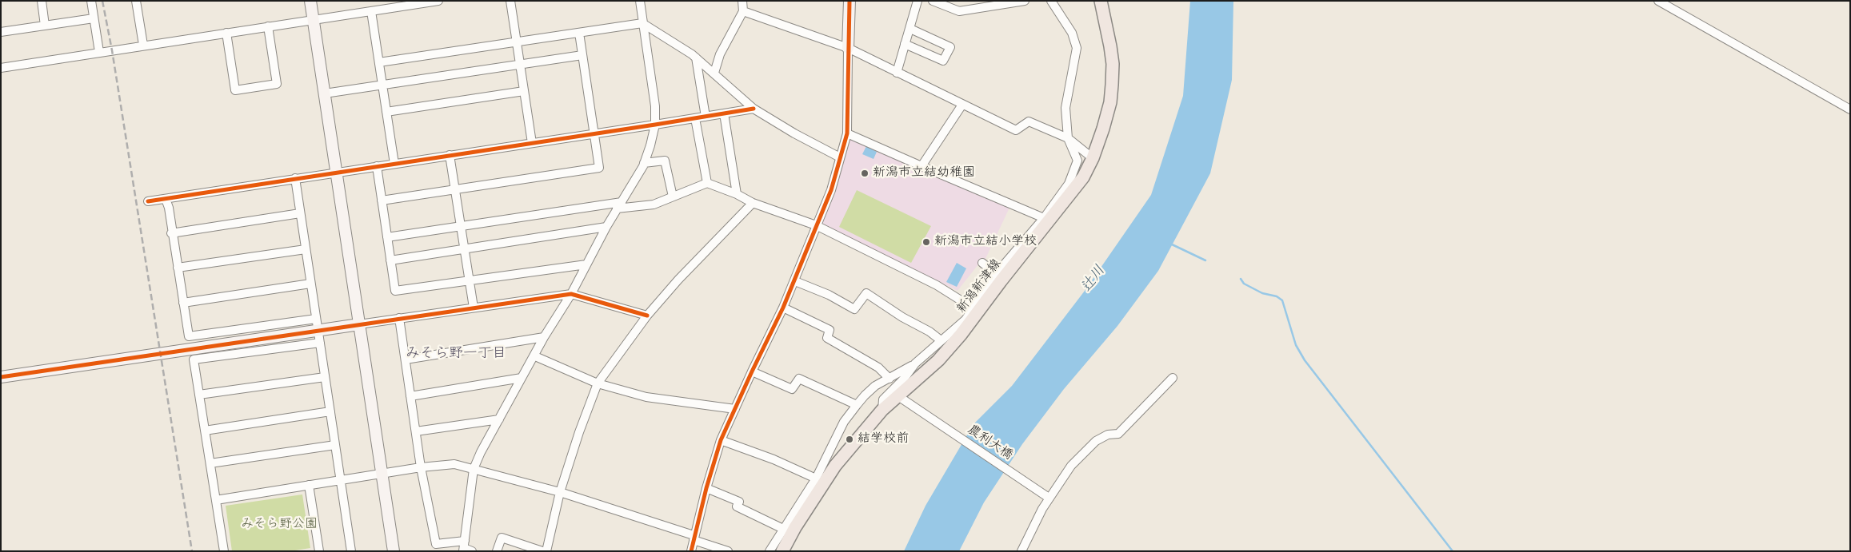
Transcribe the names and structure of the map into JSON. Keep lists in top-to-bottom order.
{
  "streets": {
    "main road": ["新潟新津線"],
    "street": ["農利大橋"]
  },
  "crossings": [
    ["新潟新津線", "農利大橋"]
  ],
  "districts": ["みそら野一丁目"],
  "water": ["辻川"],
  "parks": ["みそら野公園"],
  "places": ["新潟市立結幼稚園", "新潟市立結小学校", "結学校前"]
}
